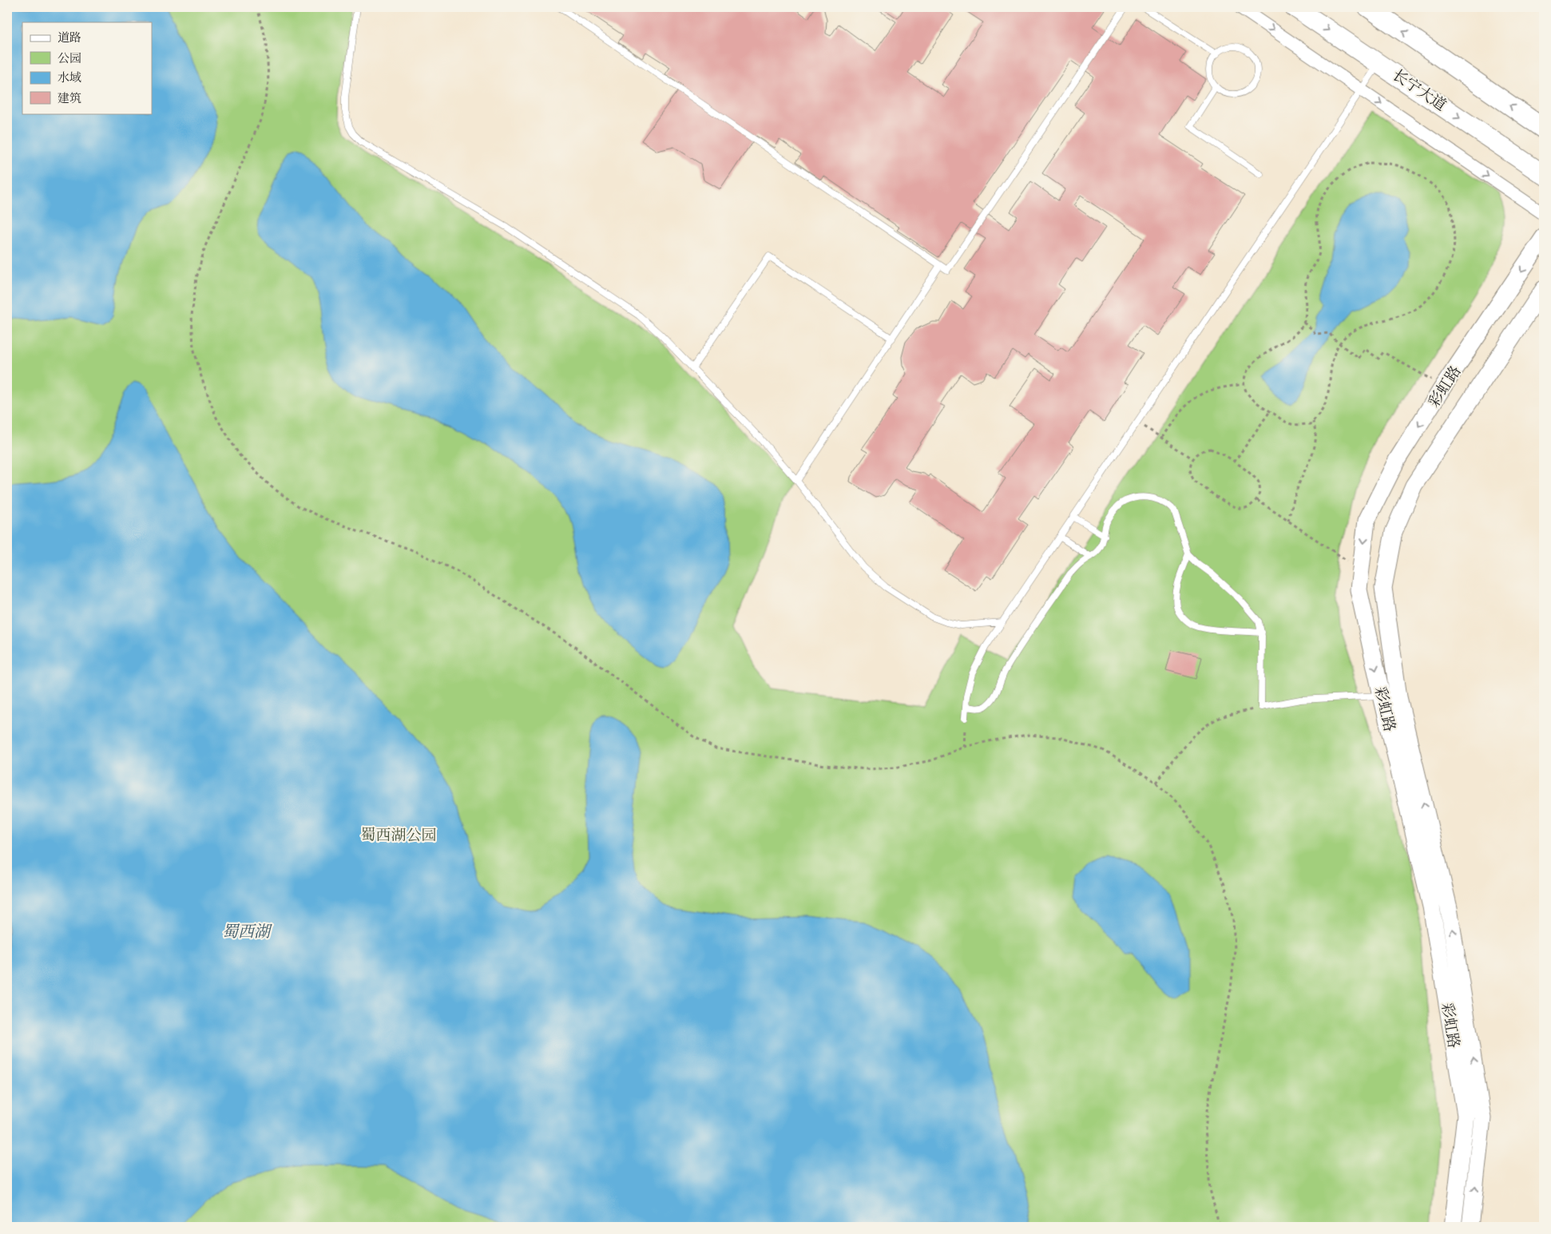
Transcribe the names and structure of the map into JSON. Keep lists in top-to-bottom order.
{
  "streets": {
    "main road": ["长宁大道", "彩虹路"]
  },
  "water": ["蜀西湖"],
  "parks": ["蜀西湖公园"],
  "legend": [
    "道路",
    "公园",
    "水域",
    "建筑"
  ]
}
